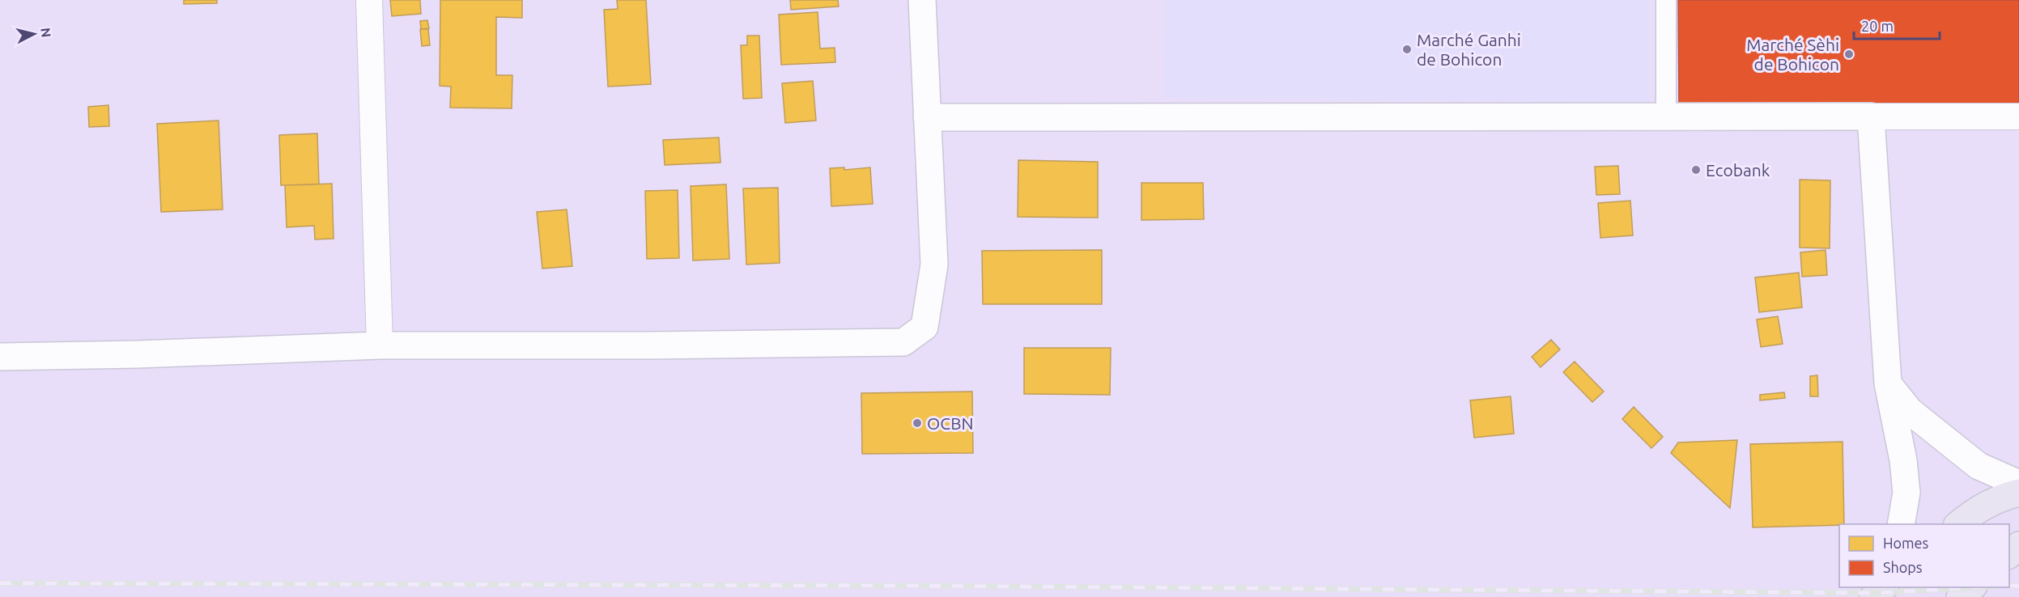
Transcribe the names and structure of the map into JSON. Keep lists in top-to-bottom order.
{
  "places": [
    "Marché Ganhi de Bohicon",
    "Marché Sèhi de Bohicon",
    "Ecobank",
    "OCBN"
  ],
  "legend": ["Homes", "Shops"],
  "scale_bar": "20 m",
  "north": "right"
}
